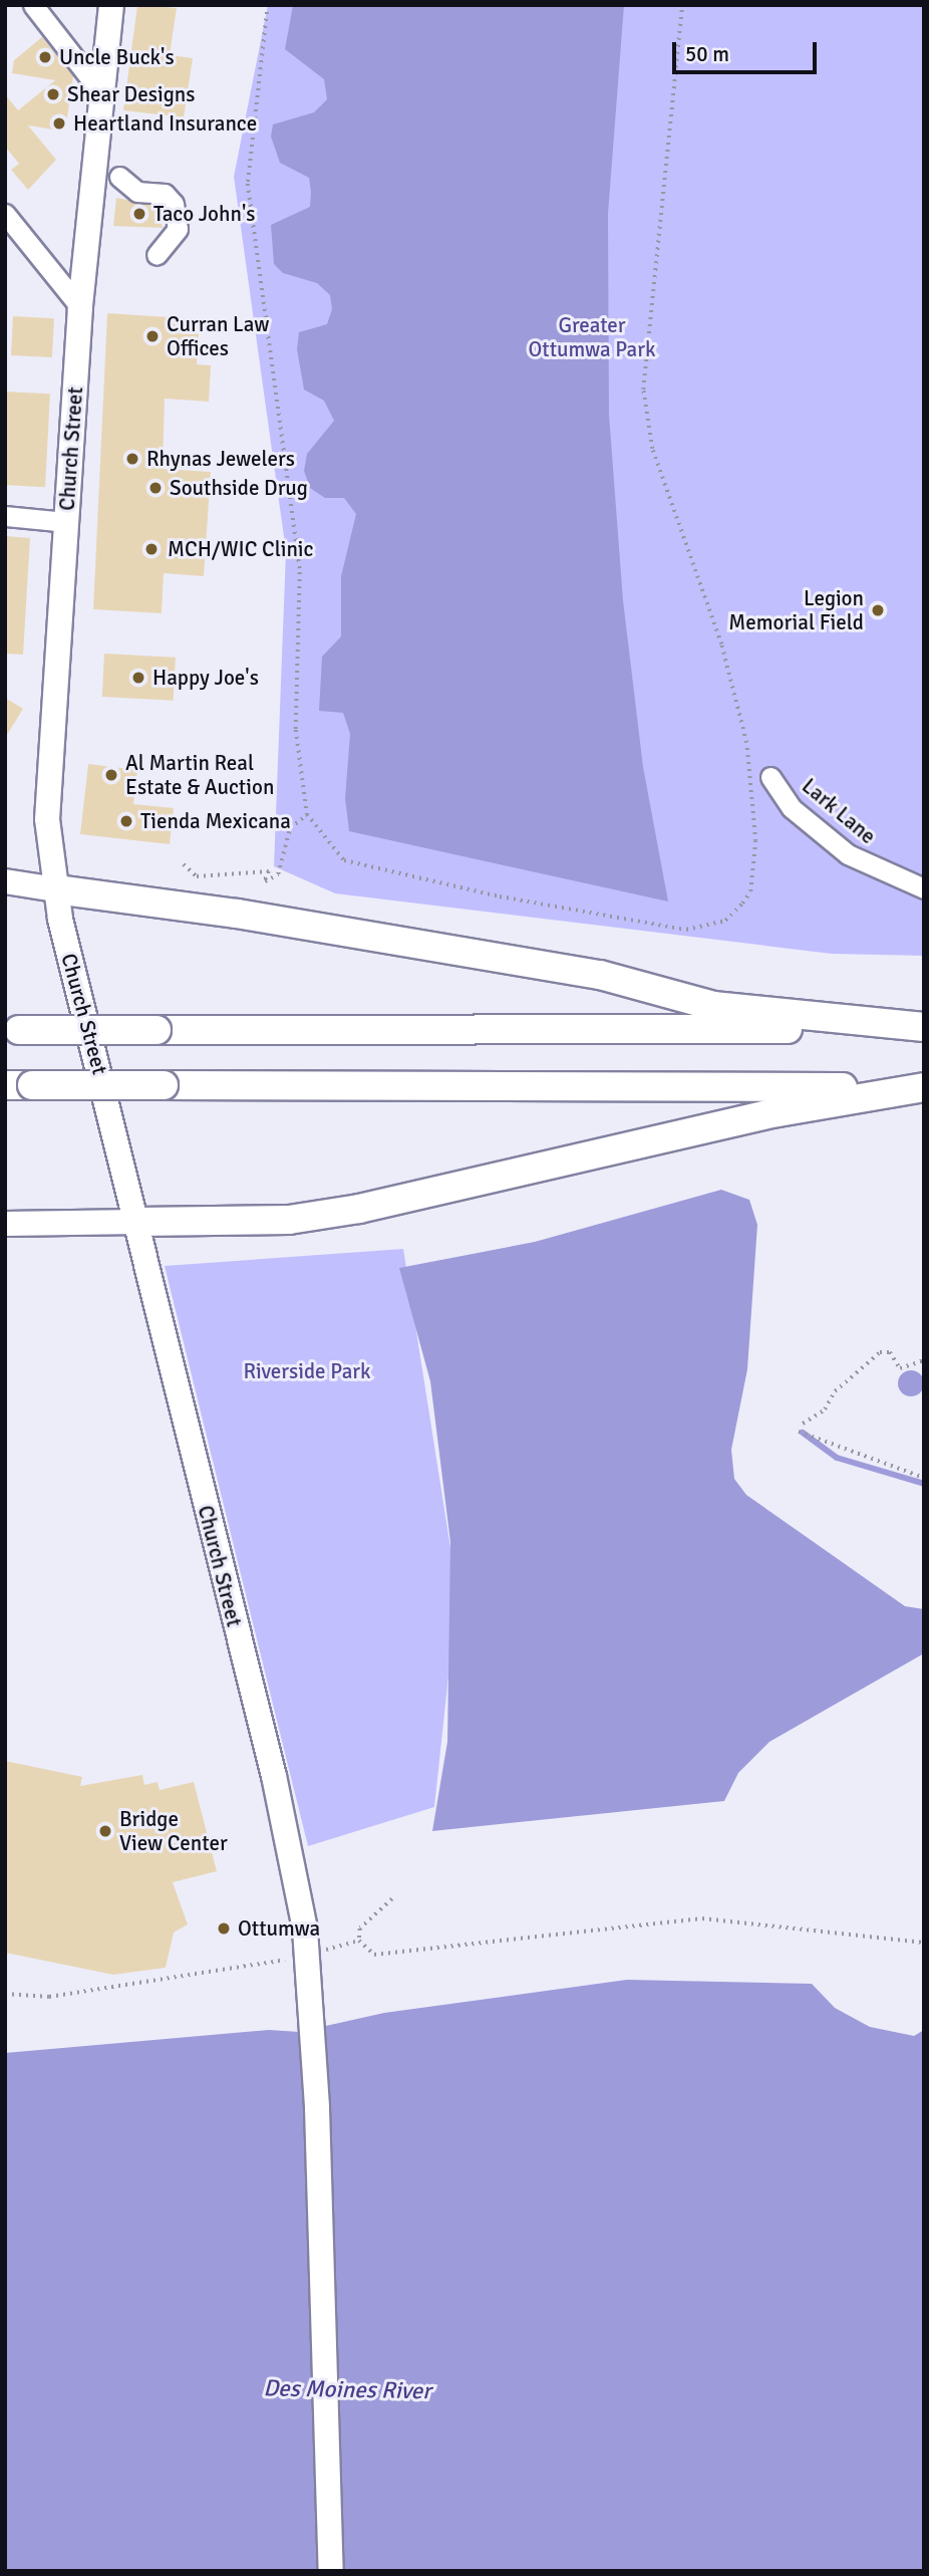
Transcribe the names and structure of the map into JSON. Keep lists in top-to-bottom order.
{
  "streets": {
    "main road": ["Church Street"],
    "street": ["Lark Lane"]
  },
  "water": ["Des Moines River"],
  "parks": ["Greater Ottumwa Park", "Riverside Park"],
  "places": [
    "Uncle Buck's",
    "Shear Designs",
    "Heartland Insurance",
    "Taco John's",
    "Curran Law Offices",
    "Rhynas Jewelers",
    "Southside Drug",
    "MCH/WIC Clinic",
    "Legion Memorial Field",
    "Happy Joe's",
    "Al Martin Real Estate & Auction",
    "Tienda Mexicana",
    "Bridge View Center",
    "Ottumwa"
  ],
  "scale_bar": "50 m"
}
